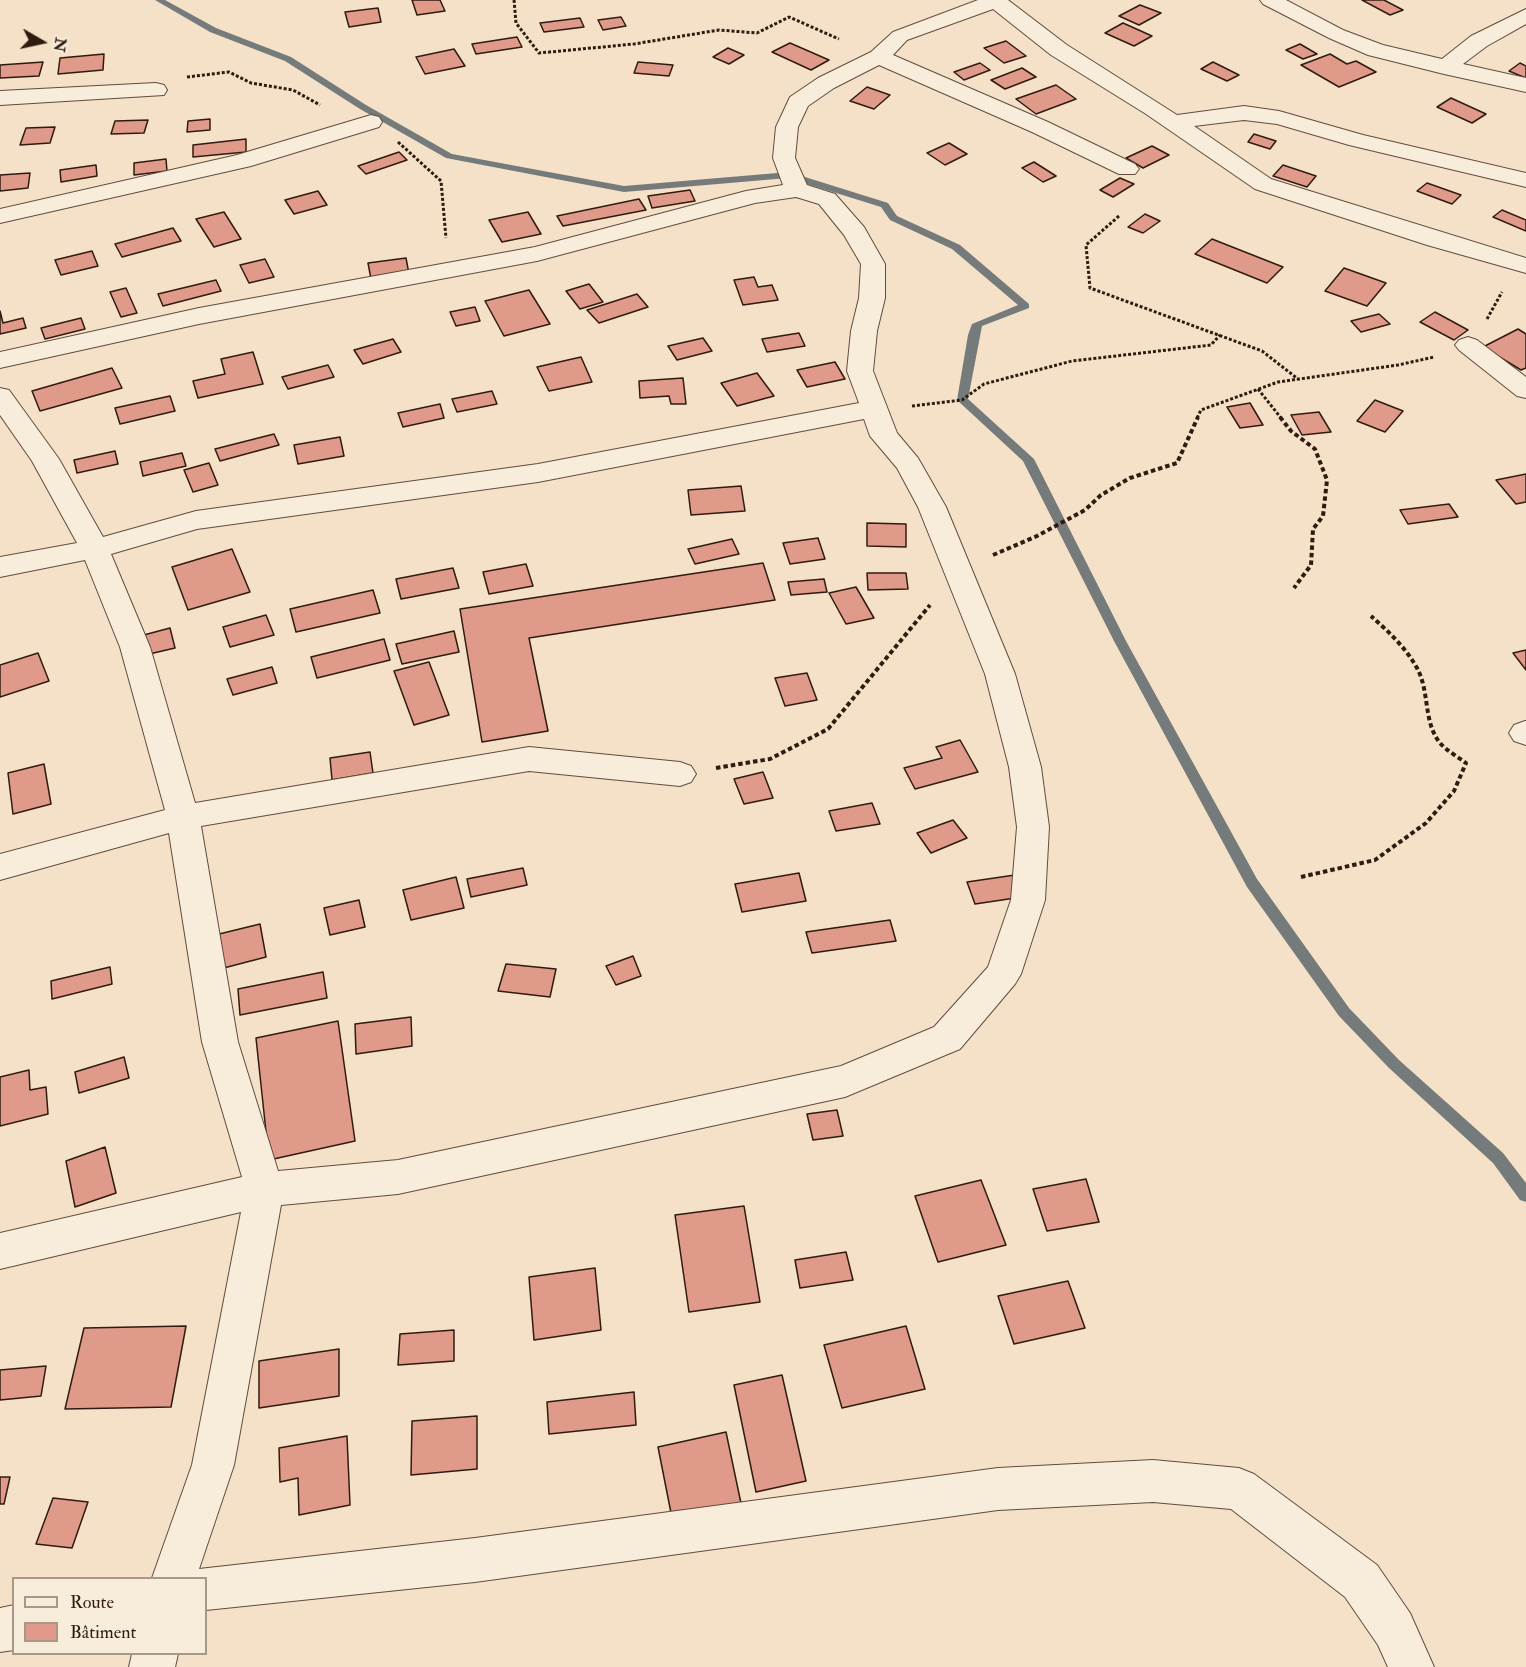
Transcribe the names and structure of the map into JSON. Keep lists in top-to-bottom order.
{
  "legend": ["Route", "Bâtiment"],
  "north": "right"
}
